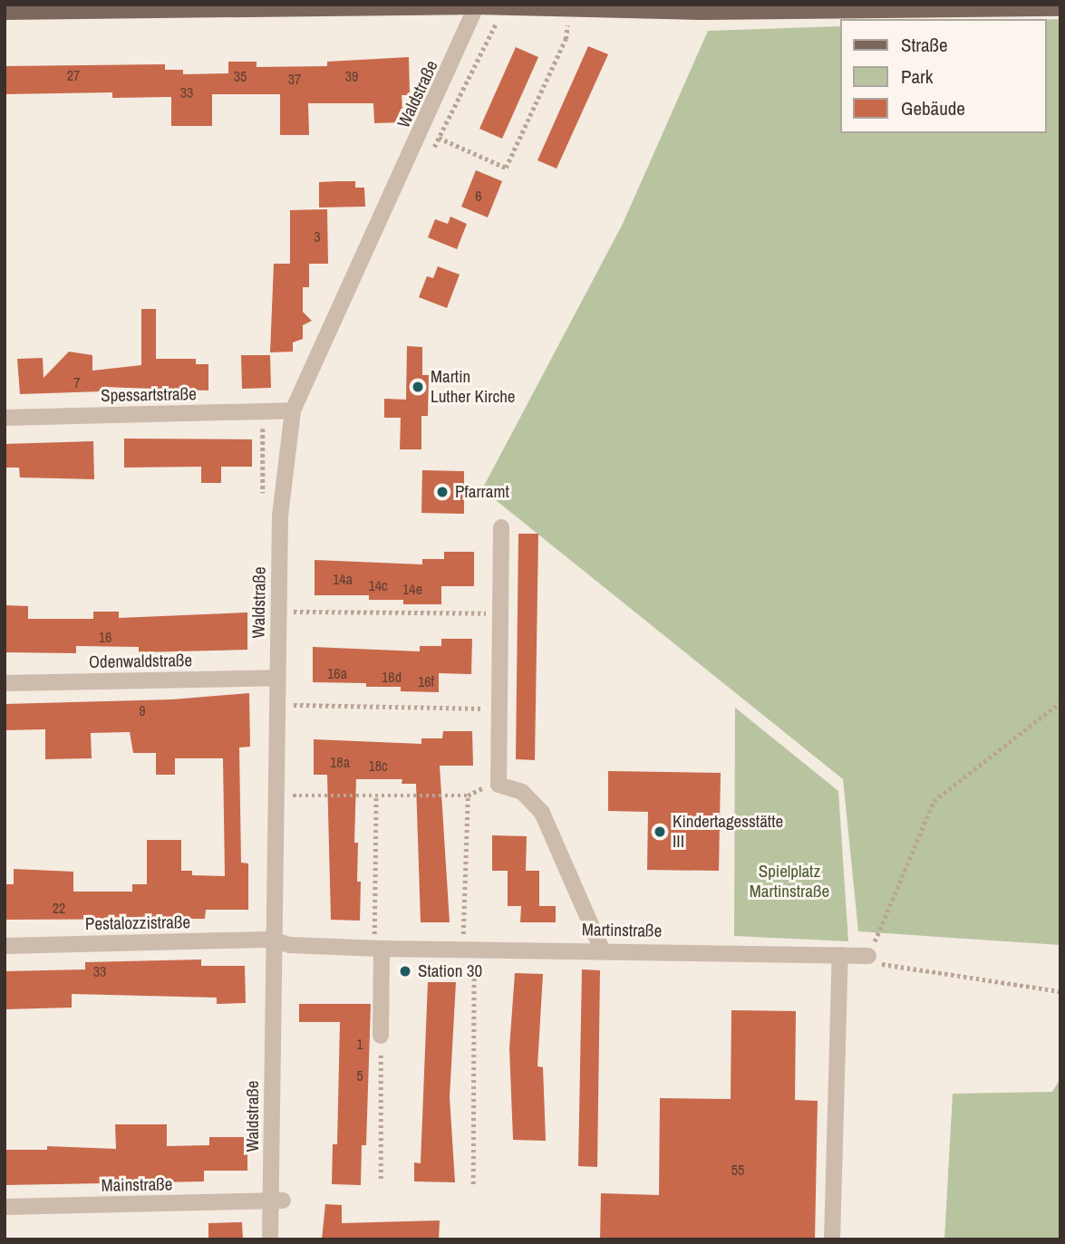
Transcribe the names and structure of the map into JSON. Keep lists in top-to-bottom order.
{
  "streets": {
    "street": [
      "Waldstraße",
      "Spessartstraße",
      "Odenwaldstraße",
      "Pestalozzistraße",
      "Martinstraße",
      "Mainstraße"
    ]
  },
  "crossings": [
    ["Waldstraße", "Spessartstraße"],
    ["Waldstraße", "Odenwaldstraße"],
    ["Waldstraße", "Pestalozzistraße"],
    ["Waldstraße", "Martinstraße"],
    ["Waldstraße", "Mainstraße"],
    ["Pestalozzistraße", "Martinstraße"]
  ],
  "parks": ["Spielplatz Martinstraße"],
  "places": [
    "Martin Luther Kirche",
    "Pfarramt",
    "Kindertagesstätte III",
    "Station 30"
  ],
  "house_numbers": [
    "27",
    "35",
    "39",
    "37",
    "33",
    "6",
    "3",
    "7",
    "14a",
    "14c",
    "14e",
    "16",
    "16a",
    "16d",
    "16f",
    "9",
    "18a",
    "18c",
    "22",
    "33",
    "1",
    "5",
    "55"
  ],
  "legend": ["Straße", "Park", "Gebäude"]
}
